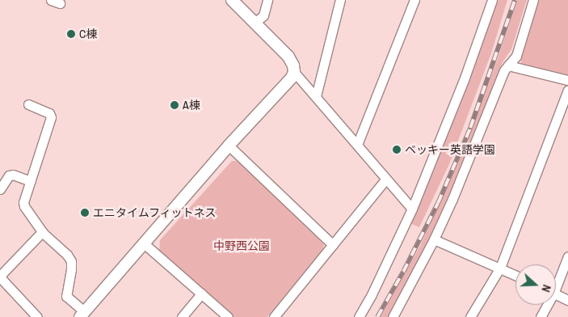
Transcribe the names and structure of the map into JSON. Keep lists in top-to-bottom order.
{
  "parks": ["中野西公園"],
  "places": [
    "C棟",
    "A棟",
    "ベッキー英語学園",
    "エニタイムフィットネス"
  ],
  "north": "right"
}
